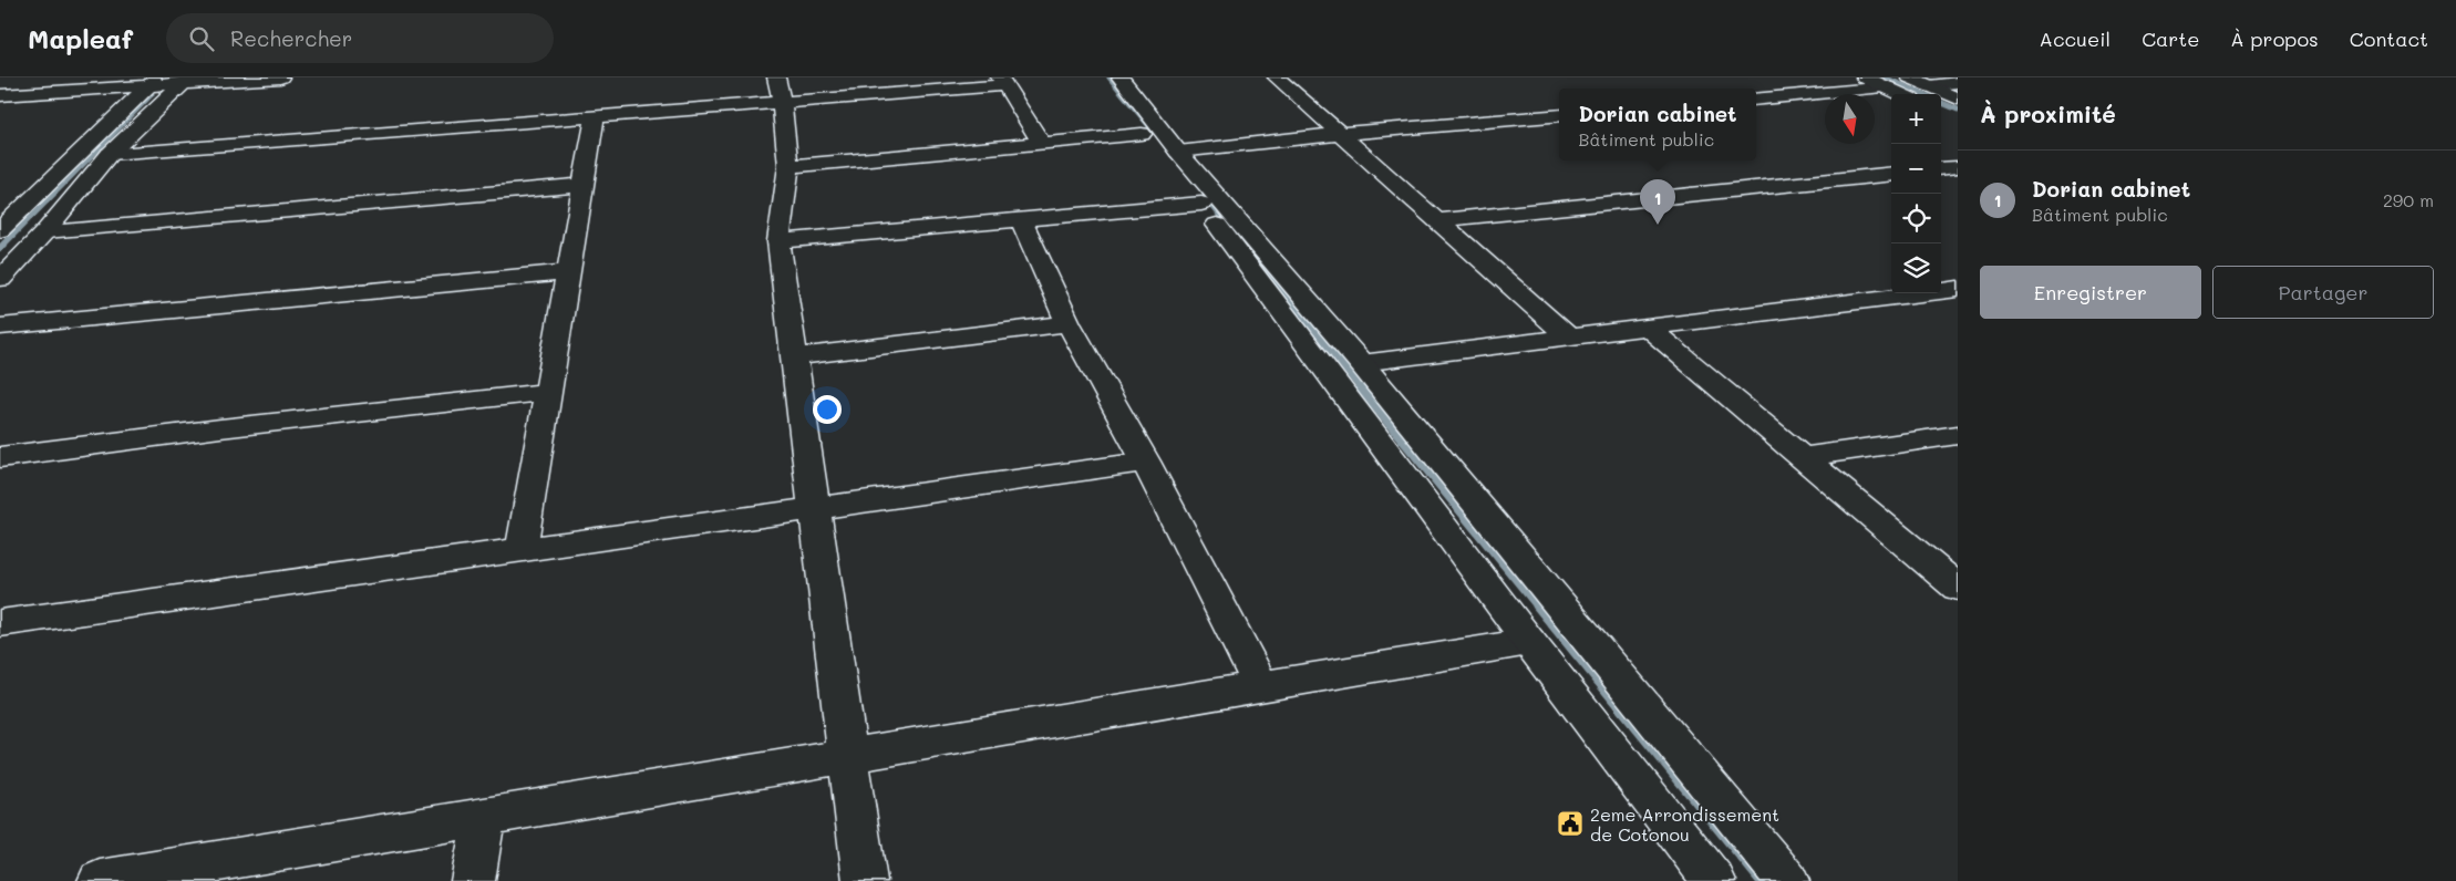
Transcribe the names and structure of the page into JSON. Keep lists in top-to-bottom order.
{
  "places": {
    "public building": ["2eme Arrondissement de Cotonou"]
  },
  "north": "bottom",
  "page": {
    "header": "Mapleaf",
    "search": "Rechercher",
    "nav": [
      "Accueil",
      "Carte",
      "À propos",
      "Contact"
    ],
    "heading": "À proximité",
    "popup": ["Dorian cabinet", "Bâtiment public"],
    "map_buttons": ["+", "−"],
    "list": [
      {
        "mark": "1",
        "name": "Dorian cabinet",
        "note": "Bâtiment public",
        "value": "290 m"
      }
    ],
    "pins": "1",
    "buttons": ["Enregistrer", "Partager"]
  }
}
